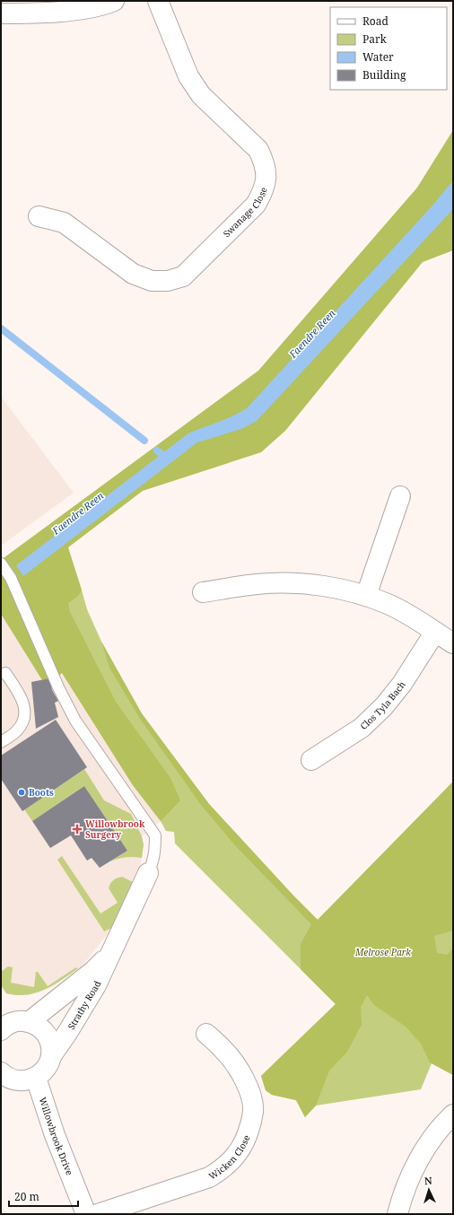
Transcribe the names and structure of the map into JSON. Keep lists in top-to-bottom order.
{
  "streets": {
    "street": [
      "Swanage Close",
      "Clos Tyla Bach",
      "Strathy Road",
      "Willowbrook Drive",
      "Wicken Close"
    ]
  },
  "crossings": [
    ["Strathy Road", "Willowbrook Drive"]
  ],
  "water": ["Faendre Reen"],
  "parks": ["Melrose Park"],
  "places": {
    "other": ["Boots"],
    "health": ["Willowbrook Surgery"]
  },
  "legend": [
    "Road",
    "Park",
    "Water",
    "Building"
  ],
  "scale_bar": "20 m",
  "north": "top"
}
